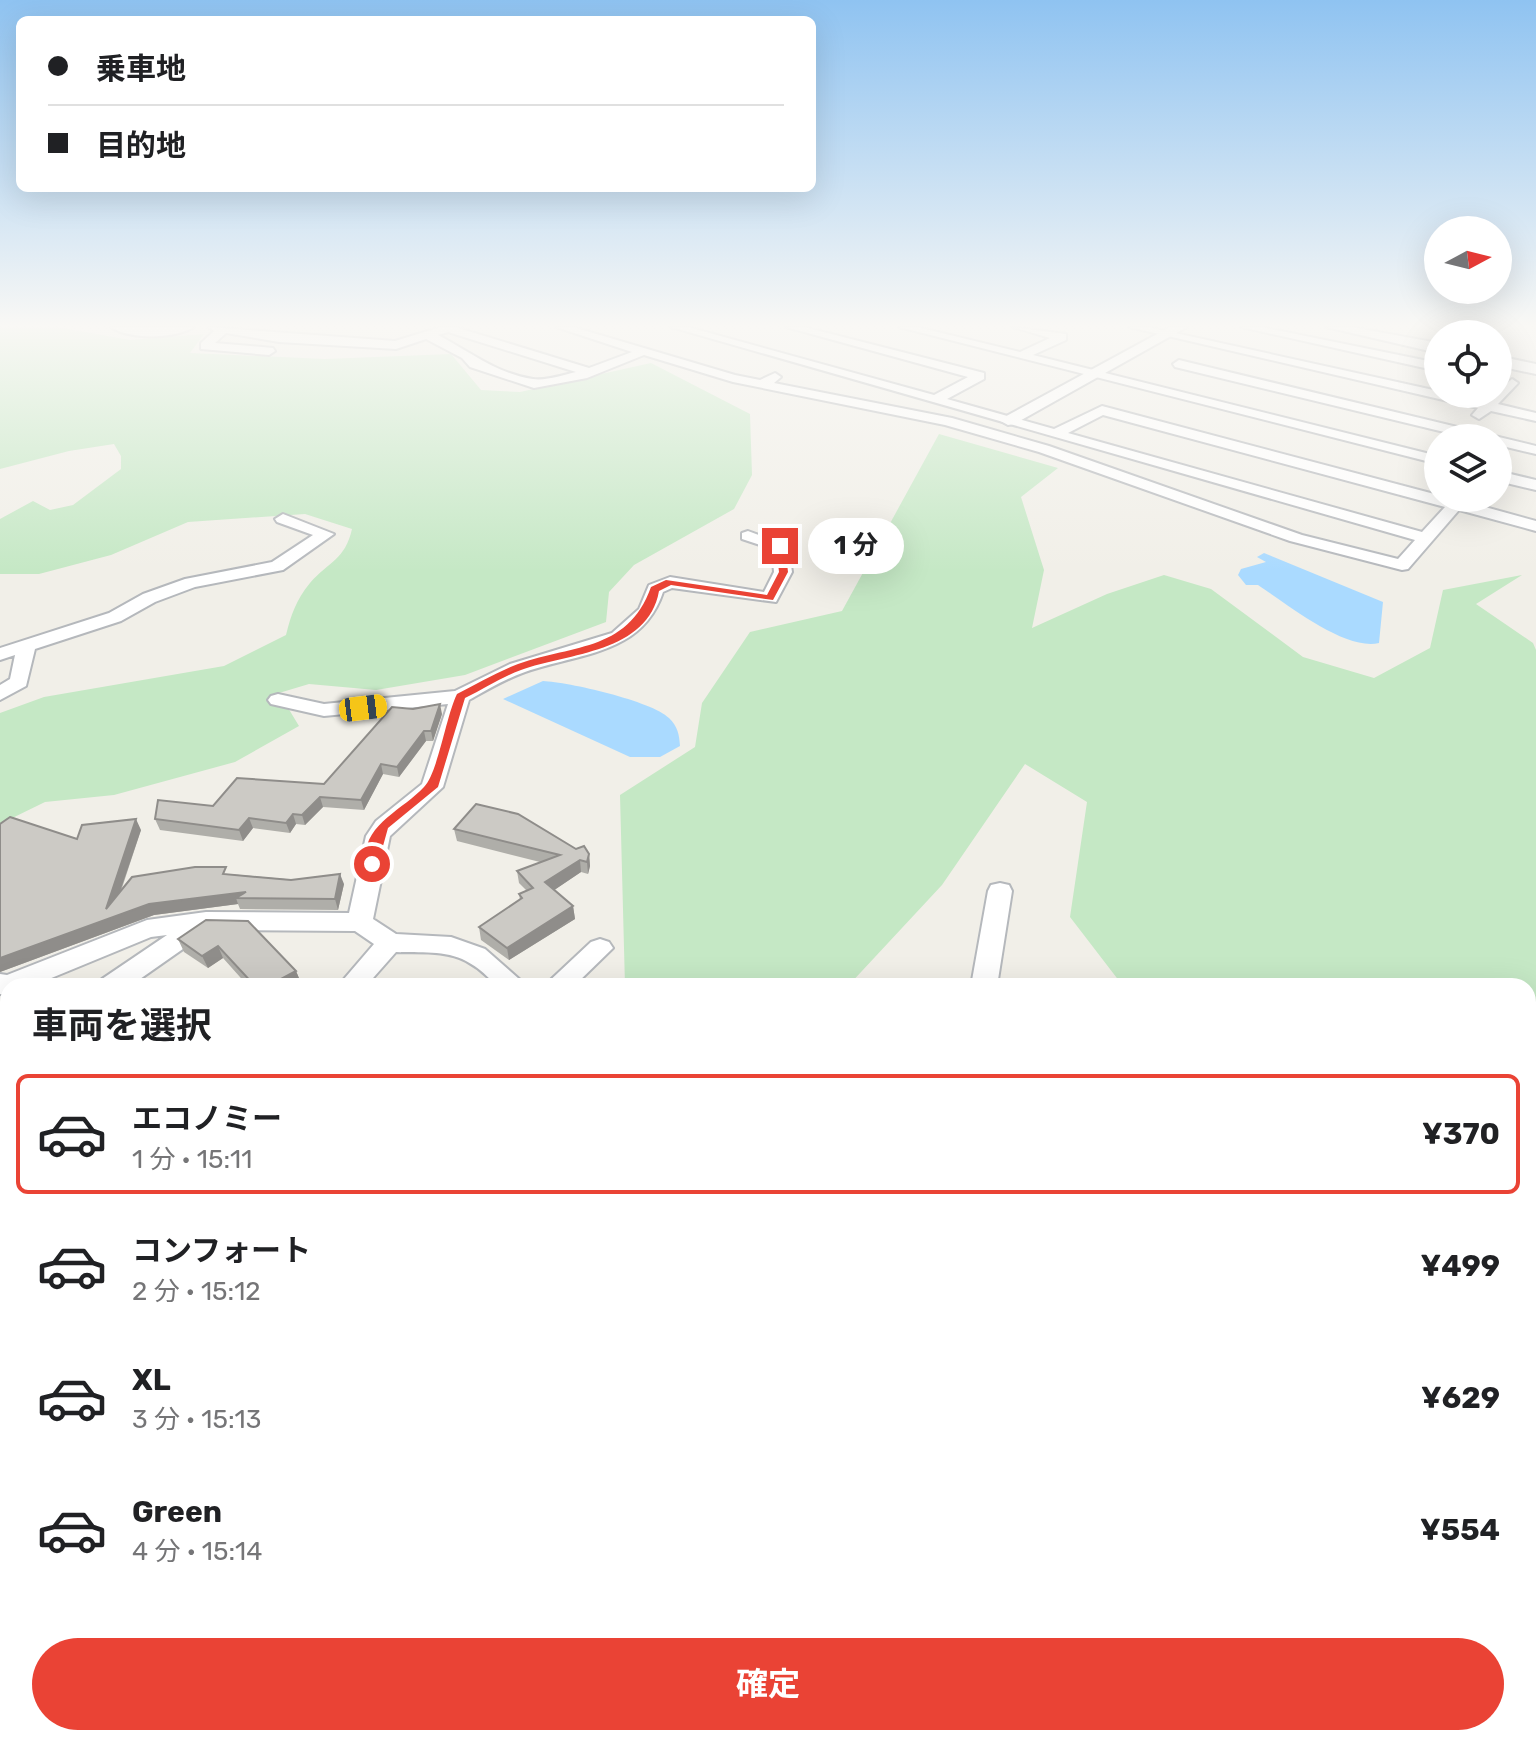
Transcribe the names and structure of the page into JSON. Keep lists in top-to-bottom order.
{
  "north": "right",
  "page": {
    "banner": ["乗車地", "目的地"],
    "bubble": "1 分",
    "heading": "車両を選択",
    "list": [
      {
        "name": "エコノミー",
        "note": "1 分 · 15:11",
        "value": "¥370"
      },
      {
        "name": "コンフォート",
        "note": "2 分 · 15:12",
        "value": "¥499"
      },
      {
        "name": "XL",
        "note": "3 分 · 15:13",
        "value": "¥629"
      },
      {
        "name": "Green",
        "note": "4 分 · 15:14",
        "value": "¥554"
      }
    ],
    "buttons": "確定"
  }
}
